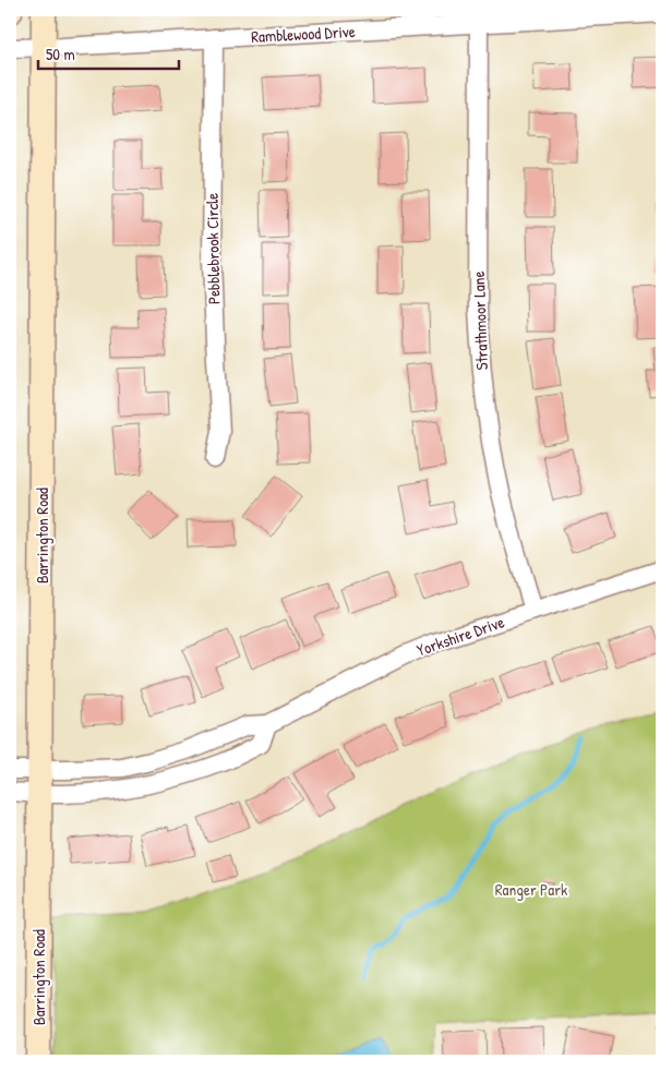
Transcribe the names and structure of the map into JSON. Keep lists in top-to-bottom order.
{
  "streets": {
    "main road": ["Barrington Road"],
    "street": [
      "Ramblewood Drive",
      "Pebblebrook Circle",
      "Strathmoor Lane",
      "Yorkshire Drive"
    ]
  },
  "crossings": [
    ["Ramblewood Drive", "Pebblebrook Circle"],
    ["Ramblewood Drive", "Strathmoor Lane"],
    ["Ramblewood Drive", "Barrington Road"],
    ["Strathmoor Lane", "Yorkshire Drive"],
    ["Barrington Road", "Yorkshire Drive"]
  ],
  "parks": ["Ranger Park"],
  "scale_bar": "50 m"
}
